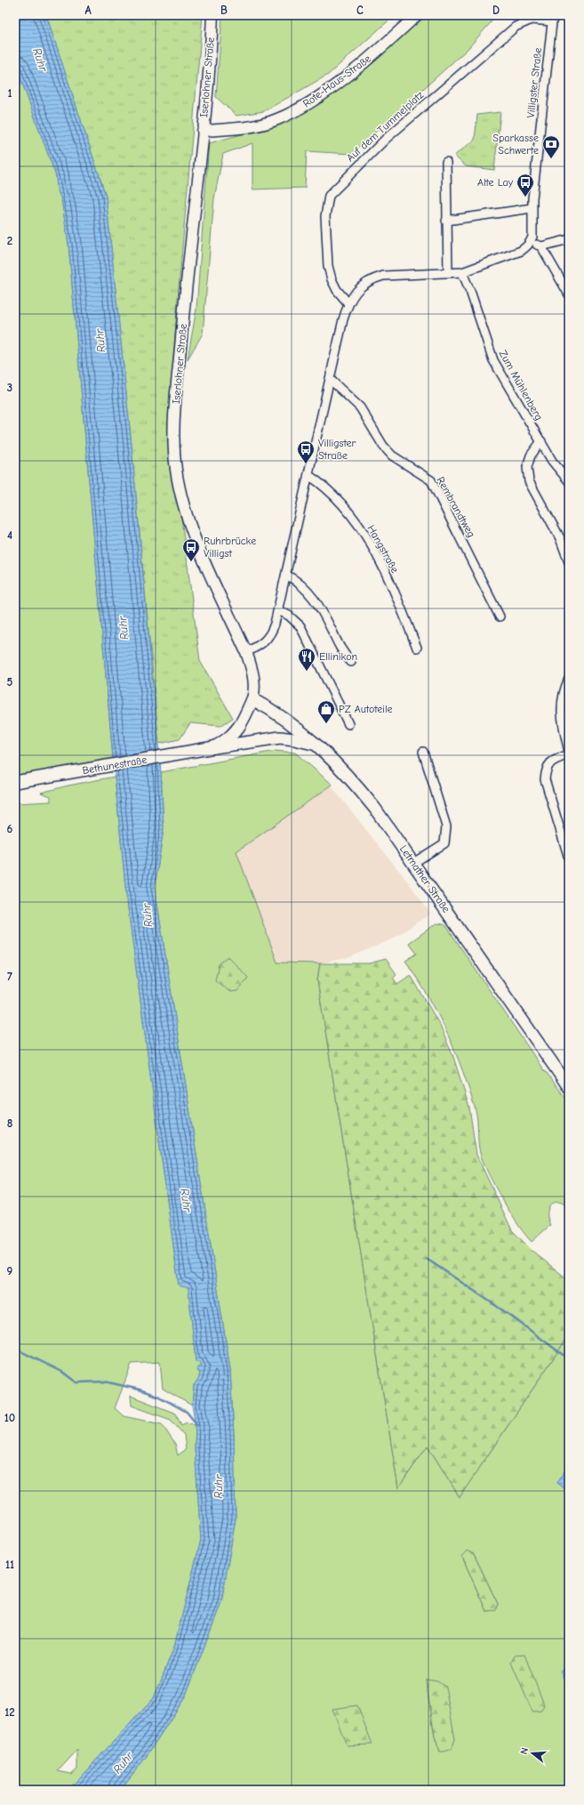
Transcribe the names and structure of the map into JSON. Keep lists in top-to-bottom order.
{
  "streets": {
    "main road": [
      "Iserlohner Straße",
      "Rote-Haus-Straße",
      "Bethunestraße",
      "Letmather Straße"
    ],
    "street": [
      "Villigster Straße",
      "Auf dem Tummelplatz",
      "Zum Mühlenberg",
      "Rembrandtweg",
      "Hangstraße"
    ]
  },
  "crossings": [
    ["Iserlohner Straße", "Rote-Haus-Straße"],
    ["Iserlohner Straße", "Bethunestraße"],
    ["Iserlohner Straße", "Letmather Straße"],
    ["Villigster Straße", "Auf dem Tummelplatz"],
    ["Bethunestraße", "Letmather Straße"]
  ],
  "water": ["Ruhr"],
  "places": {
    "bank": ["Sparkasse Schwerte"],
    "bus stop": ["Alte Lay", "Villigster Straße", "Ruhrbrücke Villigst"],
    "restaurant": ["Ellinikon"],
    "shop": ["PZ Autoteile"]
  },
  "north": "left",
  "grid": {
    "columns": [
      "A",
      "B",
      "C",
      "D"
    ],
    "rows": [
      "1",
      "2",
      "3",
      "4",
      "5",
      "6",
      "7",
      "8",
      "9",
      "10",
      "11",
      "12"
    ]
  }
}
